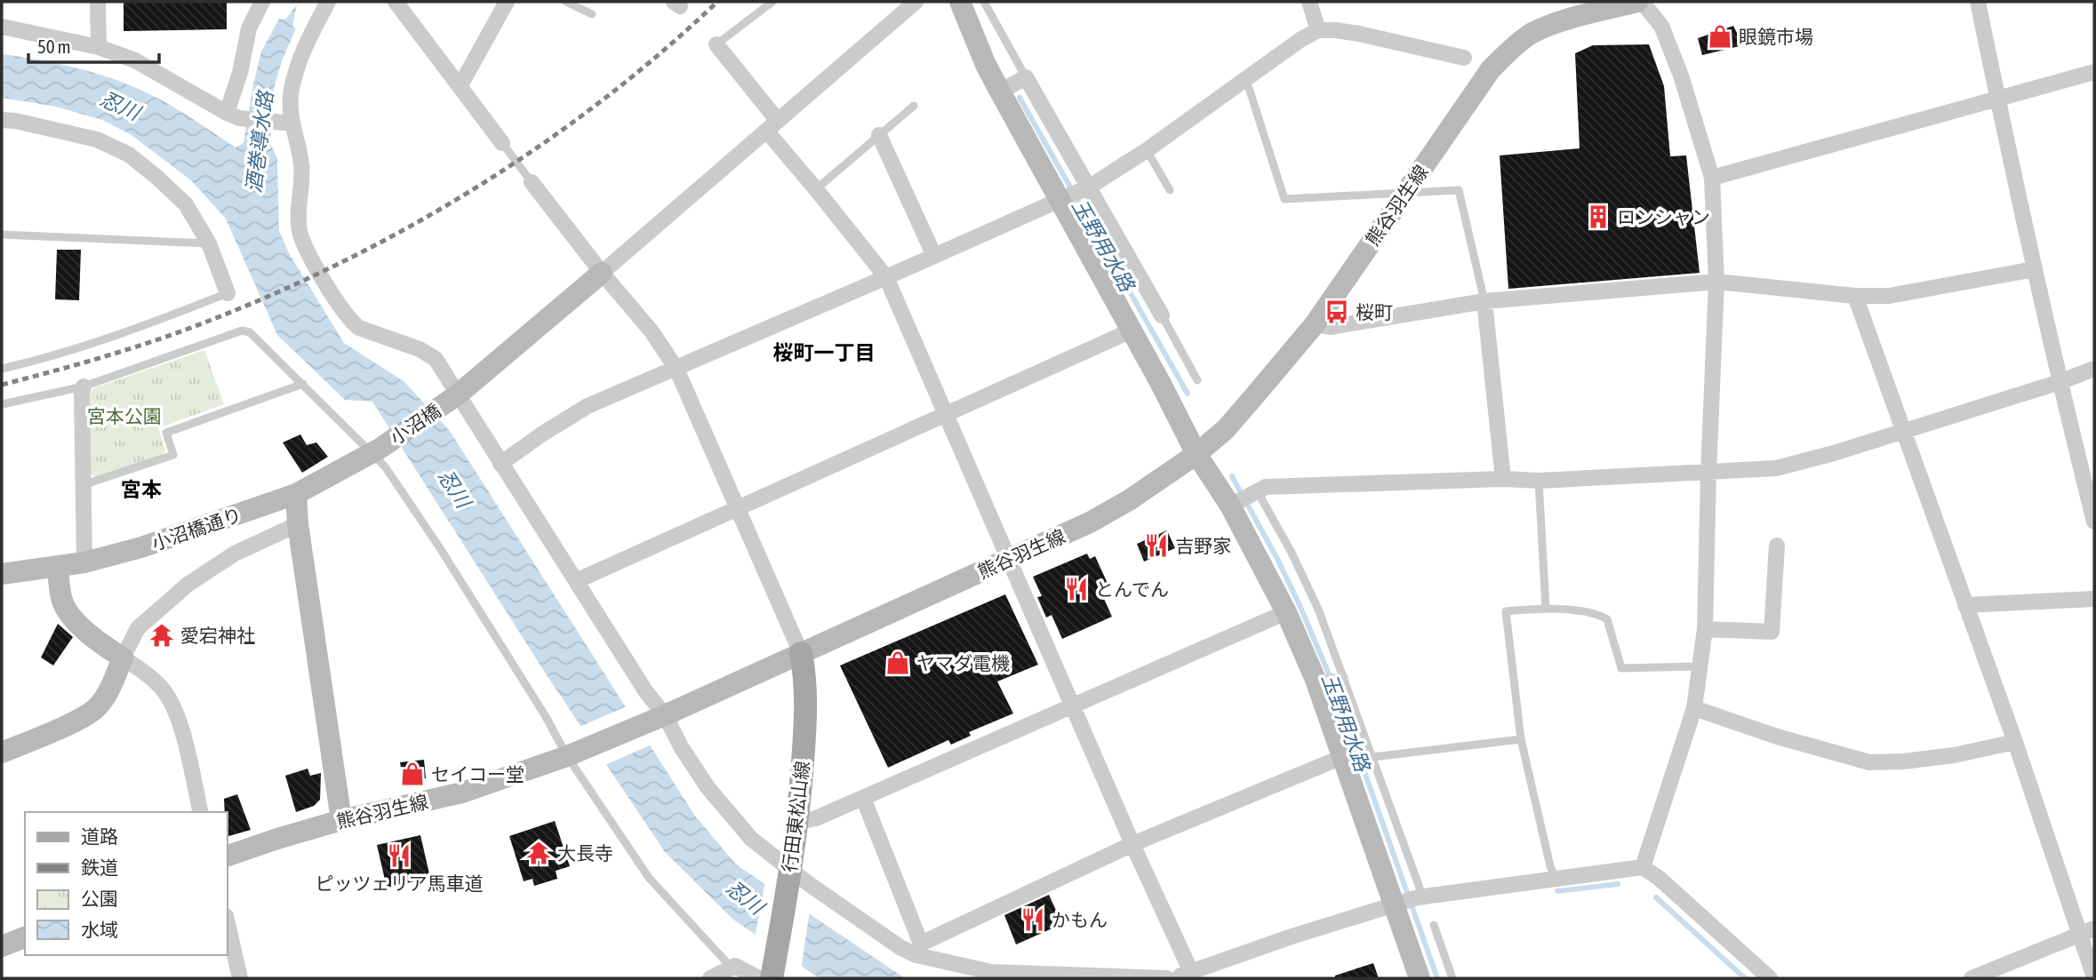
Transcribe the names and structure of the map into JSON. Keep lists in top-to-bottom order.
{
  "streets": {
    "main road": ["行田東松山線"],
    "street": ["熊谷羽生線", "小沼橋", "小沼橋通り"]
  },
  "crossings": [
    ["熊谷羽生線", "行田東松山線"],
    ["小沼橋", "小沼橋通り"]
  ],
  "districts": ["桜町一丁目", "宮本"],
  "water": ["忍川", "酒巻導水路", "玉野用水路"],
  "parks": ["宮本公園"],
  "places": {
    "shop": ["眼鏡市場", "ヤマダ電機", "セイコー堂"],
    "building": ["ロンシャン"],
    "bus stop": ["桜町"],
    "restaurant": [
      "吉野家",
      "とんでん",
      "ピッツェリア馬車道",
      "かもん"
    ],
    "temple": ["愛宕神社", "大長寺"]
  },
  "legend": [
    "道路",
    "鉄道",
    "公園",
    "水域"
  ],
  "scale_bar": "50 m"
}
